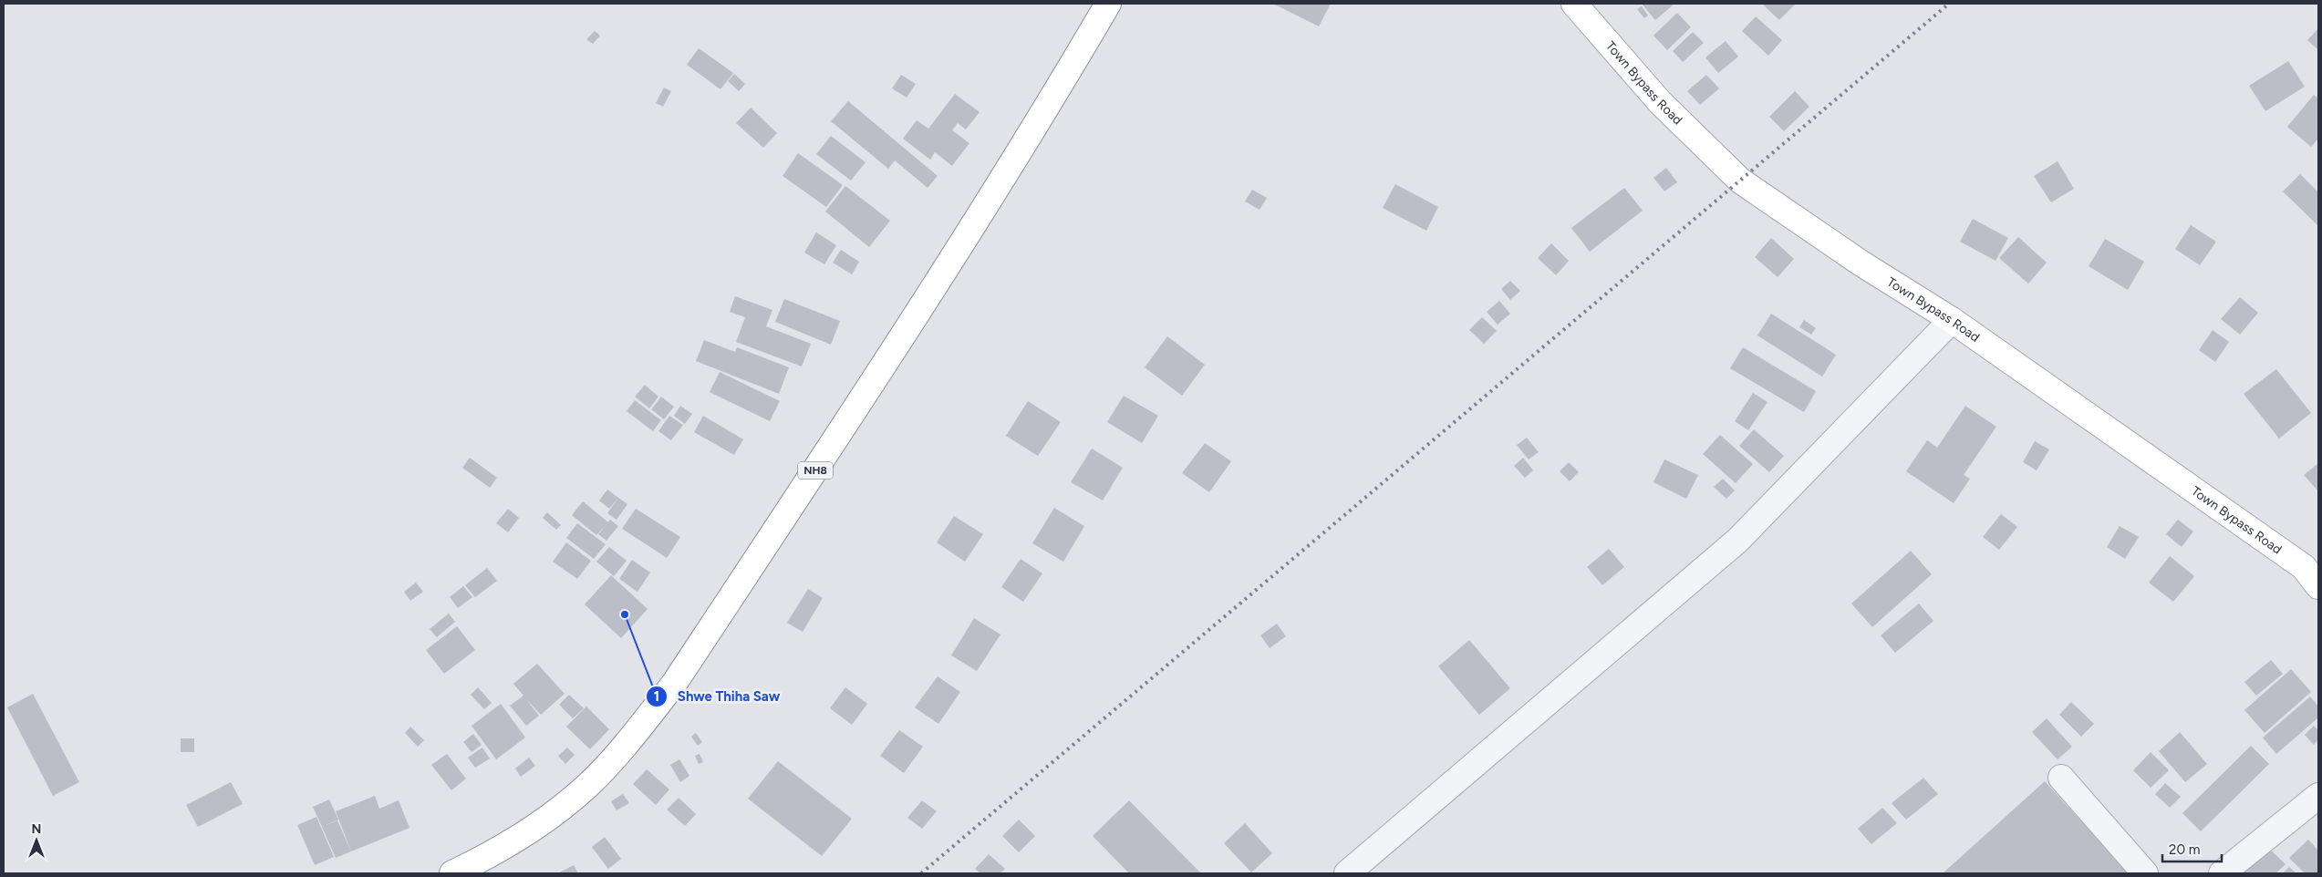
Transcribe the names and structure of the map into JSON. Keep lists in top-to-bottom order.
{
  "streets": {
    "main road": ["Town Bypass Road", "NH8"]
  },
  "places": ["Shwe Thiha Saw"],
  "scale_bar": "20 m",
  "north": "top"
}
